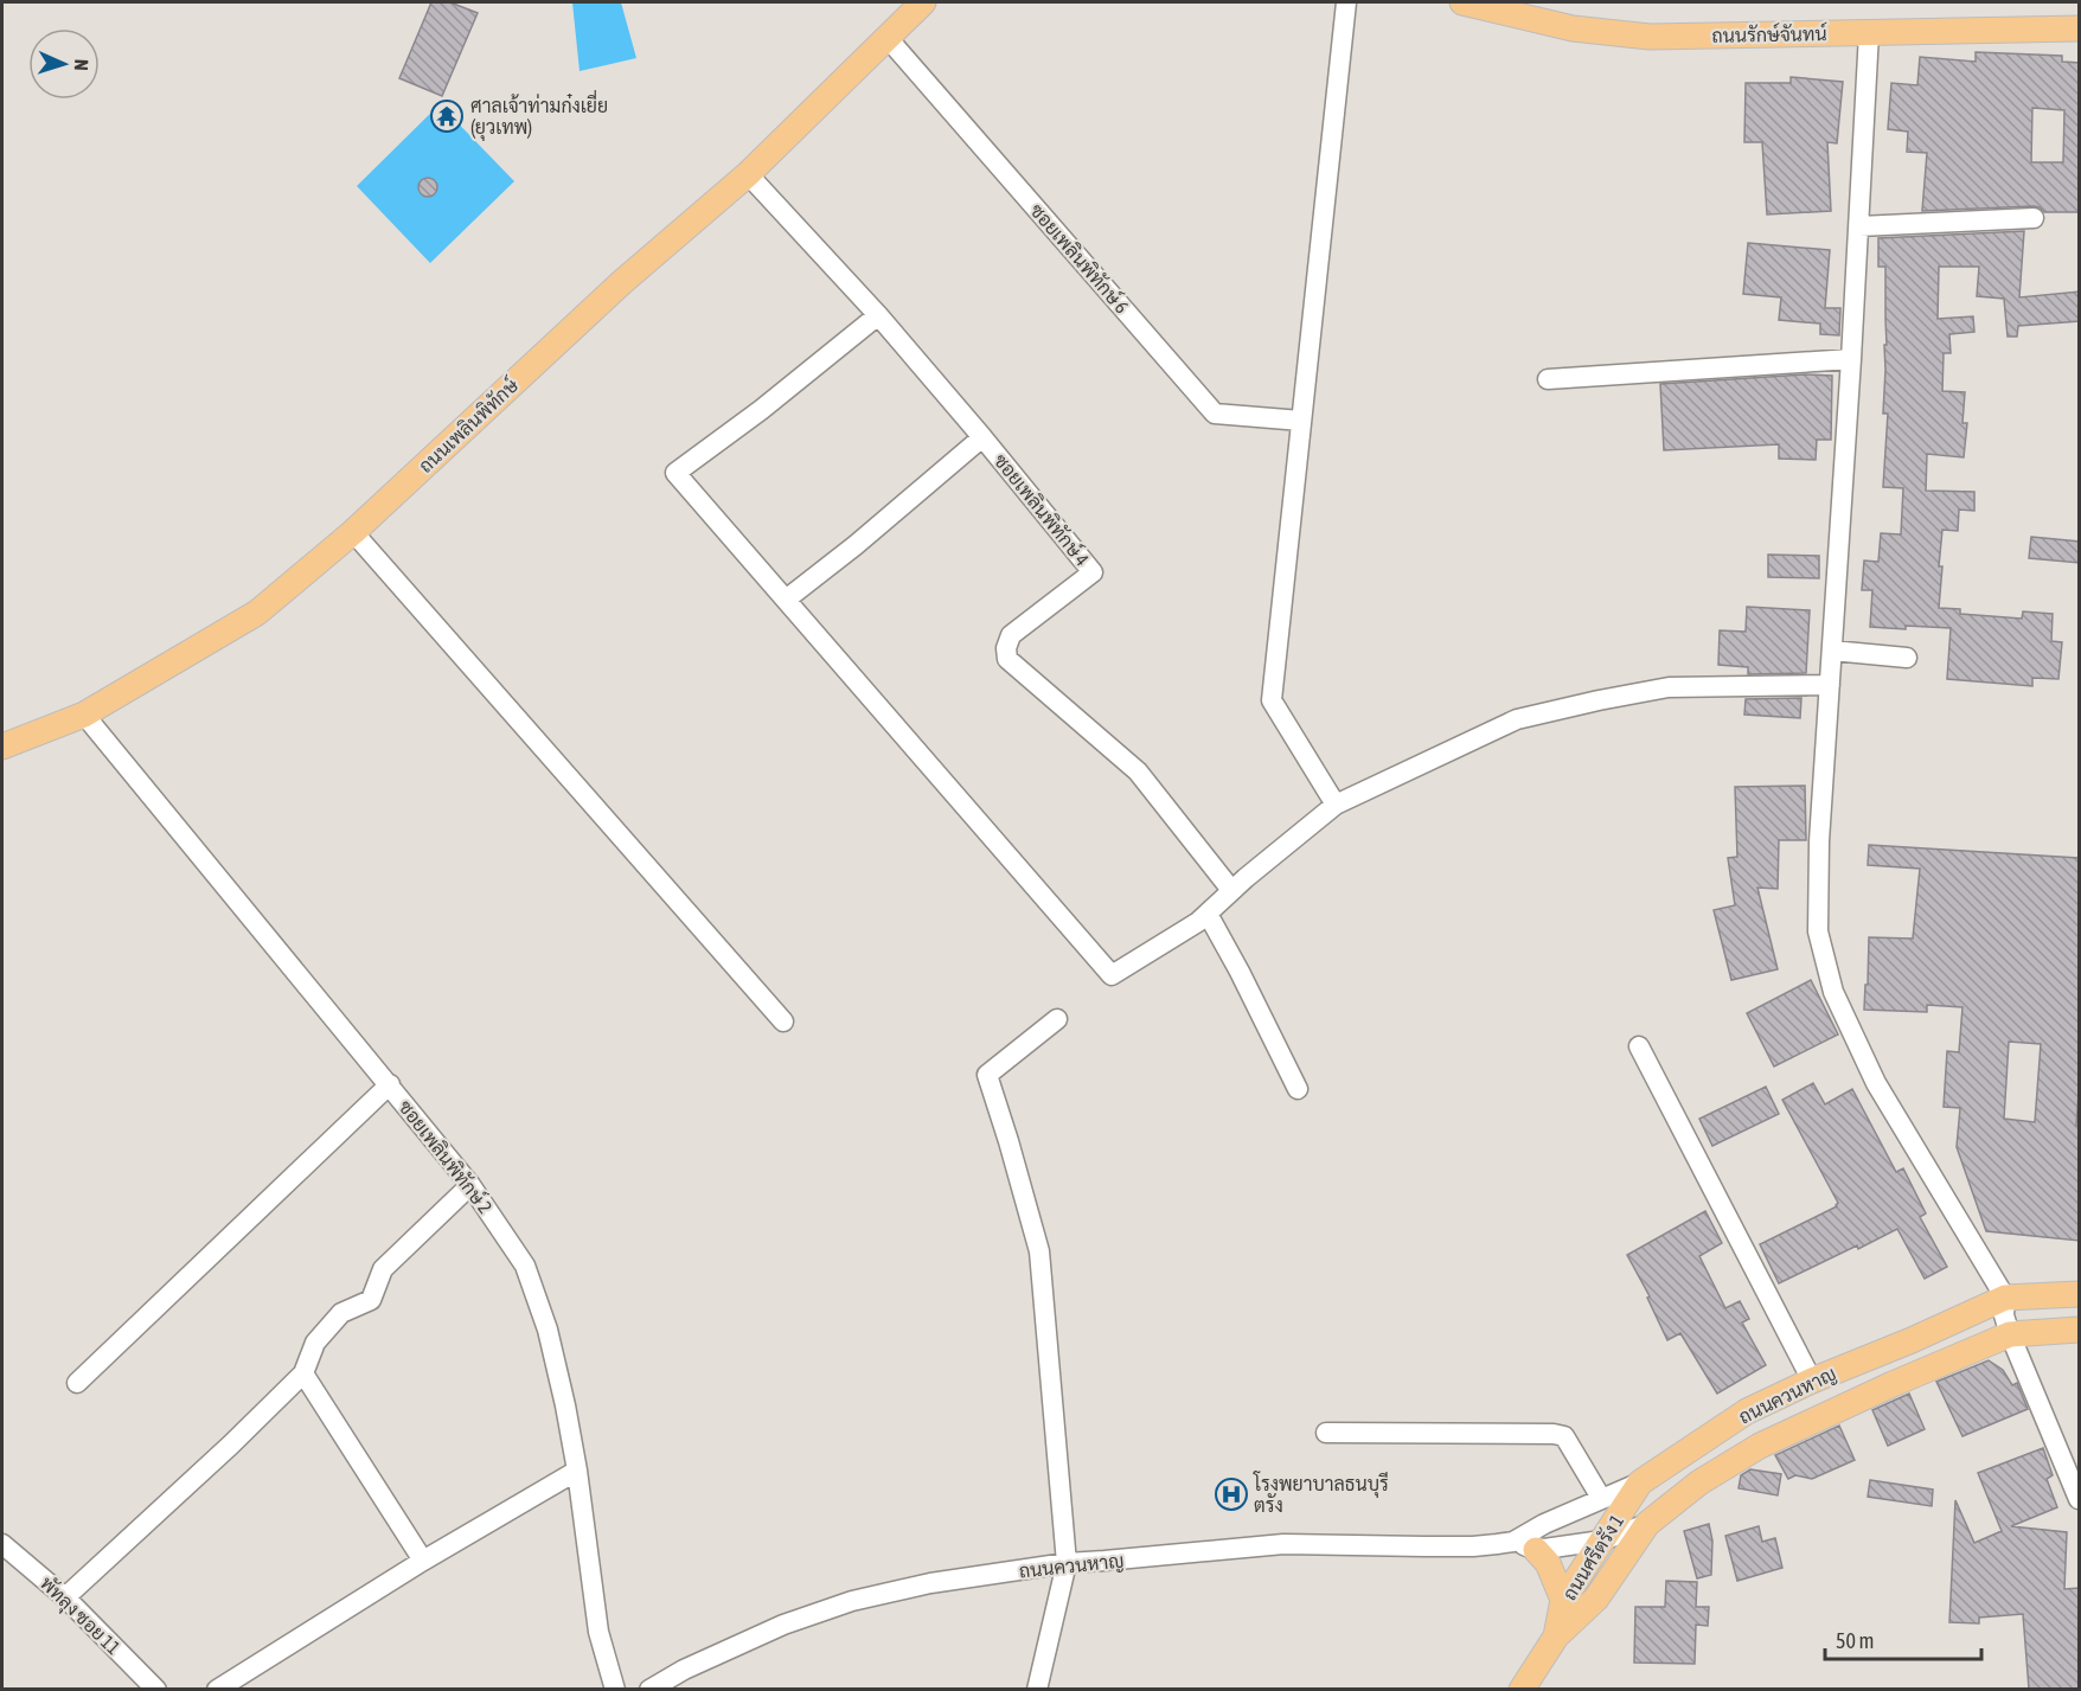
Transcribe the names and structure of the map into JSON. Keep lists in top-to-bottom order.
{
  "streets": {
    "main road": [
      "ถนนรักษ์จันทน์",
      "ถนนเพลินพิทักษ์",
      "ถนนควนหาญ",
      "ถนนศรีตรัง 1"
    ],
    "street": [
      "ซอยเพลินพิทักษ์ 6",
      "ซอยเพลินพิทักษ์ 4",
      "ซอยเพลินพิทักษ์ 2",
      "พัทลุง ซอย 11"
    ]
  },
  "crossings": [
    ["ซอยเพลินพิทักษ์ 6", "ถนนเพลินพิทักษ์"],
    ["ถนนเพลินพิทักษ์", "ซอยเพลินพิทักษ์ 4"],
    ["ถนนเพลินพิทักษ์", "ซอยเพลินพิทักษ์ 2"],
    ["ถนนควนหาญ", "ถนนศรีตรัง 1"]
  ],
  "places": {
    "temple": ["ศาลเจ้าท่ามก๋งเยี่ย (ยุวเทพ)"],
    "hospital": ["โรงพยาบาลธนบุรี ตรัง"]
  },
  "scale_bar": "50 m",
  "north": "right"
}
